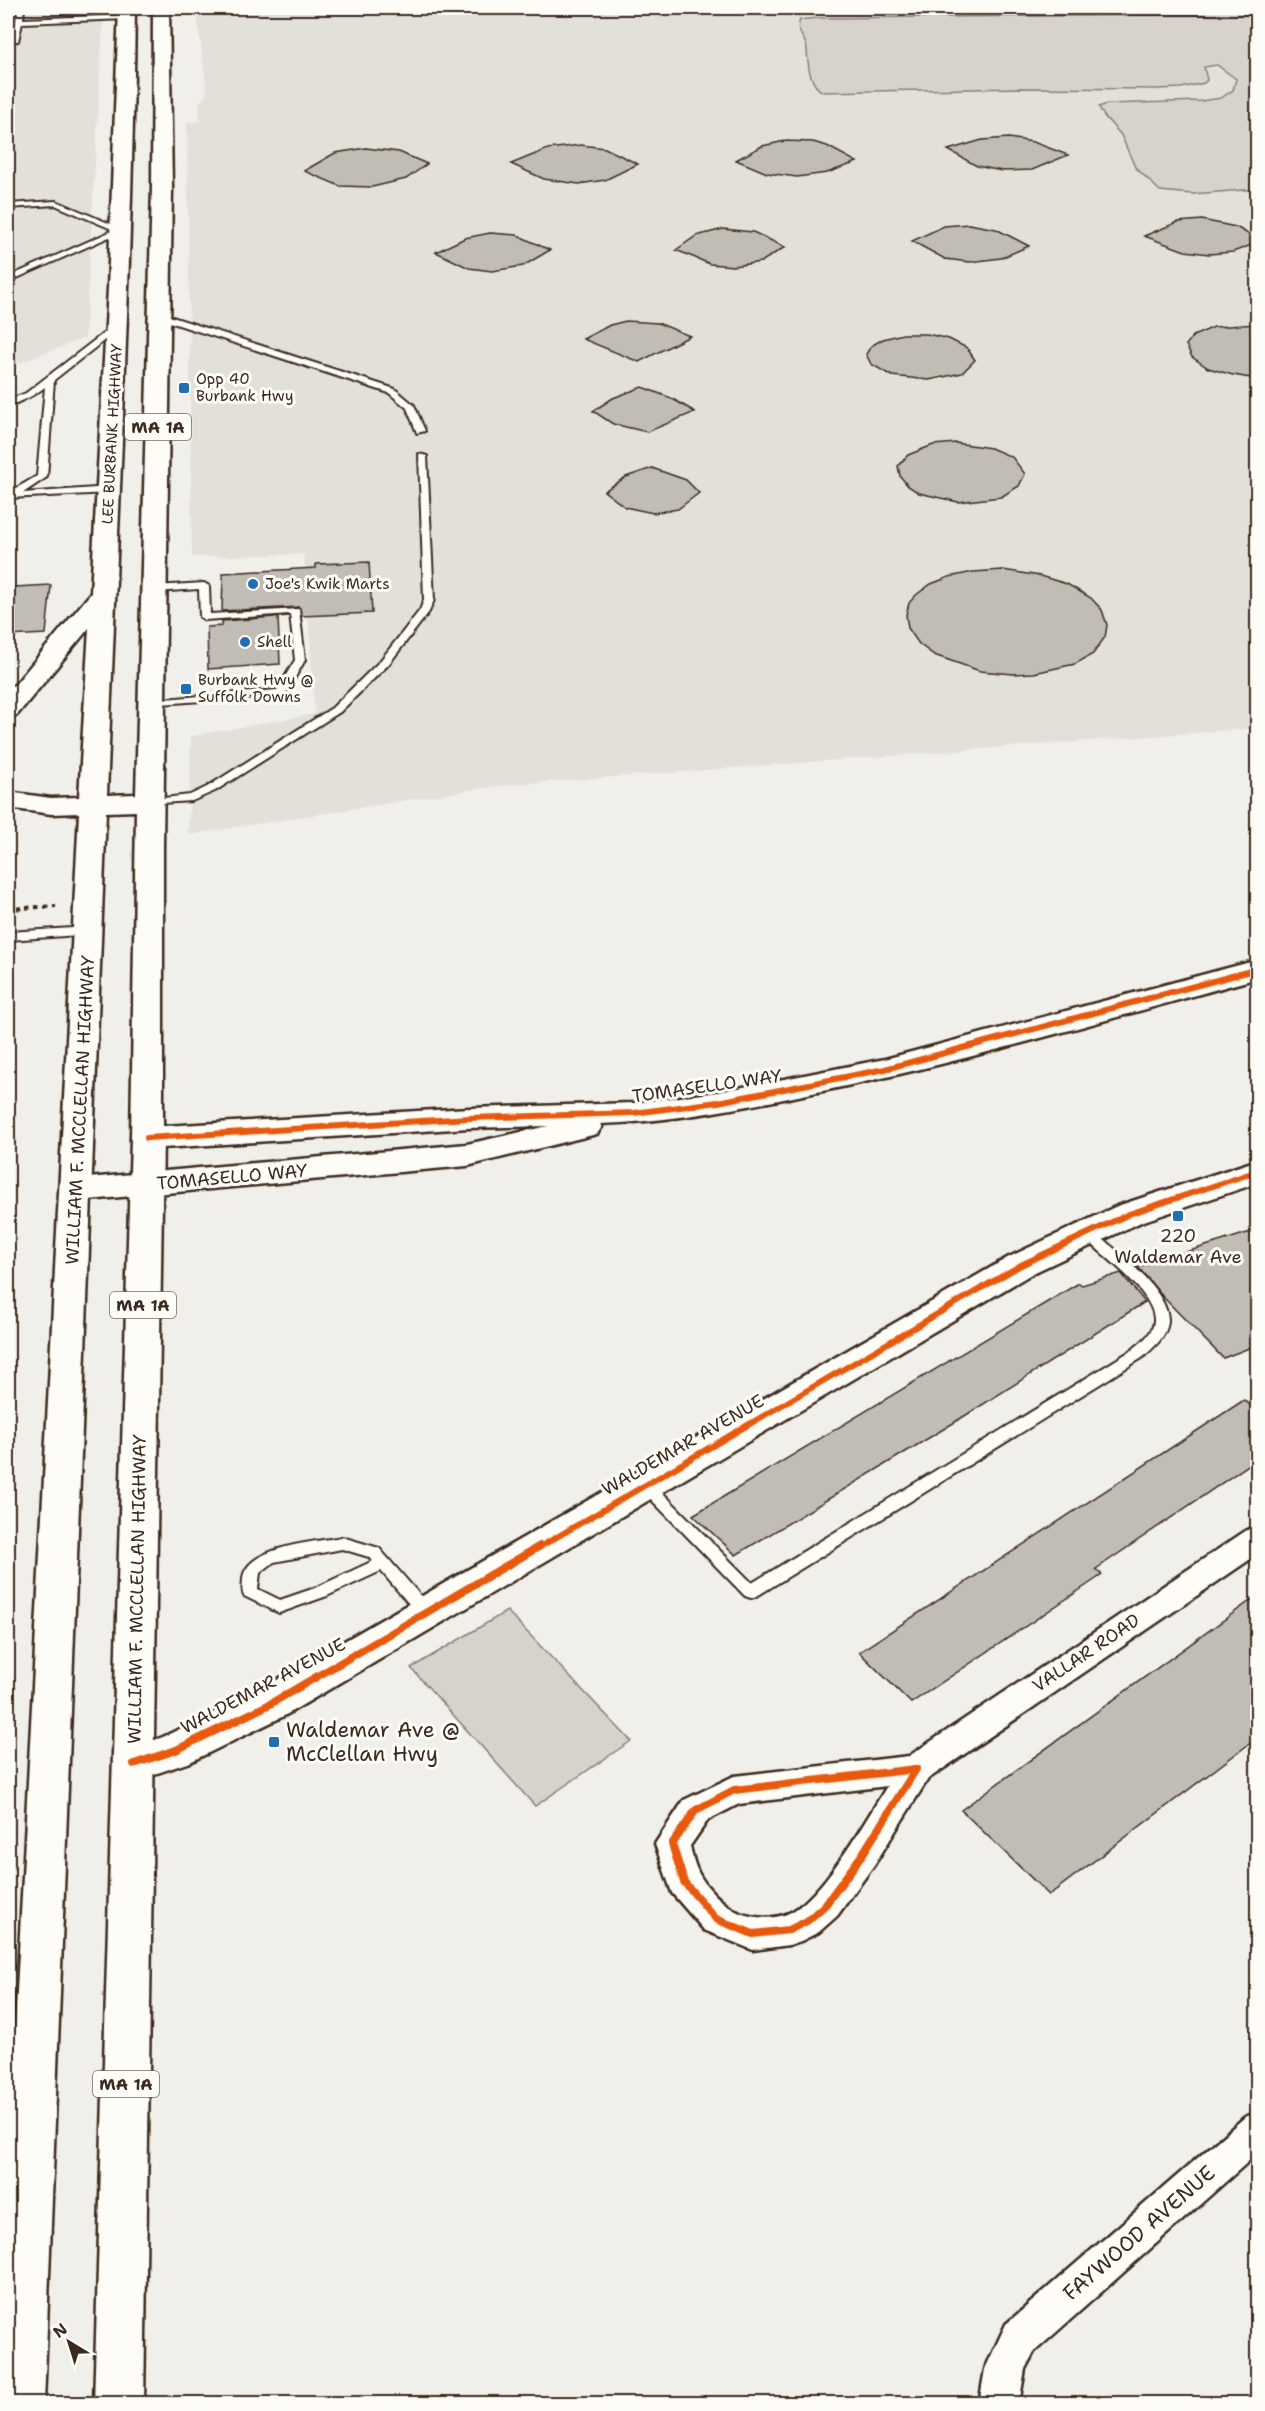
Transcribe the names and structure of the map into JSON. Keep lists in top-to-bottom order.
{
  "streets": {
    "main road": [
      "MA 1A",
      "LEE BURBANK HIGHWAY",
      "TOMASELLO WAY",
      "WILLIAM F. MCCLELLAN HIGHWAY",
      "WALDEMAR AVENUE"
    ],
    "street": ["VALLAR ROAD", "FAYWOOD AVENUE"]
  },
  "crossings": [
    ["MA 1A", "WILLIAM F. MCCLELLAN HIGHWAY"],
    ["LEE BURBANK HIGHWAY", "WILLIAM F. MCCLELLAN HIGHWAY"],
    ["TOMASELLO WAY", "WILLIAM F. MCCLELLAN HIGHWAY"],
    ["WILLIAM F. MCCLELLAN HIGHWAY", "WALDEMAR AVENUE"]
  ],
  "places": {
    "transit": [
      "Opp 40 Burbank Hwy",
      "Burbank Hwy @ Suffolk Downs",
      "220 Waldemar Ave",
      "Waldemar Ave @ McClellan Hwy"
    ],
    "other": ["Joe's Kwik Marts", "Shell"]
  },
  "north": "top left"
}
